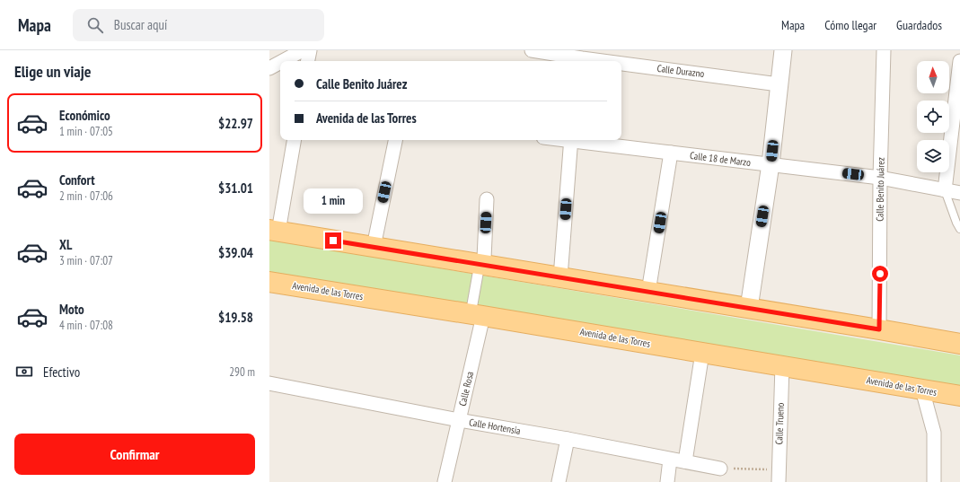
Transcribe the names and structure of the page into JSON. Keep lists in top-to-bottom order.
{
  "streets": {
    "main road": ["Avenida de las Torres"],
    "street": [
      "Calle Durazno",
      "Calle 18 de Marzo",
      "Calle Benito Juárez",
      "Calle Rosa",
      "Calle Trueno",
      "Calle Hortensia"
    ]
  },
  "crossings": [
    ["Calle 18 de Marzo", "Calle Benito Juárez"],
    ["Avenida de las Torres", "Calle Rosa"],
    ["Avenida de las Torres", "Calle Trueno"],
    ["Calle Rosa", "Calle Hortensia"]
  ],
  "north": "top",
  "page": {
    "header": "Mapa",
    "search": "Buscar aquí",
    "nav": ["Mapa", "Cómo llegar", "Guardados"],
    "heading": "Elige un viaje",
    "banner": ["Calle Benito Juárez", "Avenida de las Torres"],
    "list": [
      {
        "name": "Económico",
        "note": "1 min · 07:05",
        "value": "$22.97"
      },
      {
        "name": "Confort",
        "note": "2 min · 07:06",
        "value": "$31.01"
      },
      {
        "name": "XL",
        "note": "3 min · 07:07",
        "value": "$39.04"
      },
      {
        "name": "Moto",
        "note": "4 min · 07:08",
        "value": "$19.58"
      }
    ],
    "bubble": "1 min",
    "pay": ["Efectivo", "290 m"],
    "buttons": "Confirmar"
  }
}
